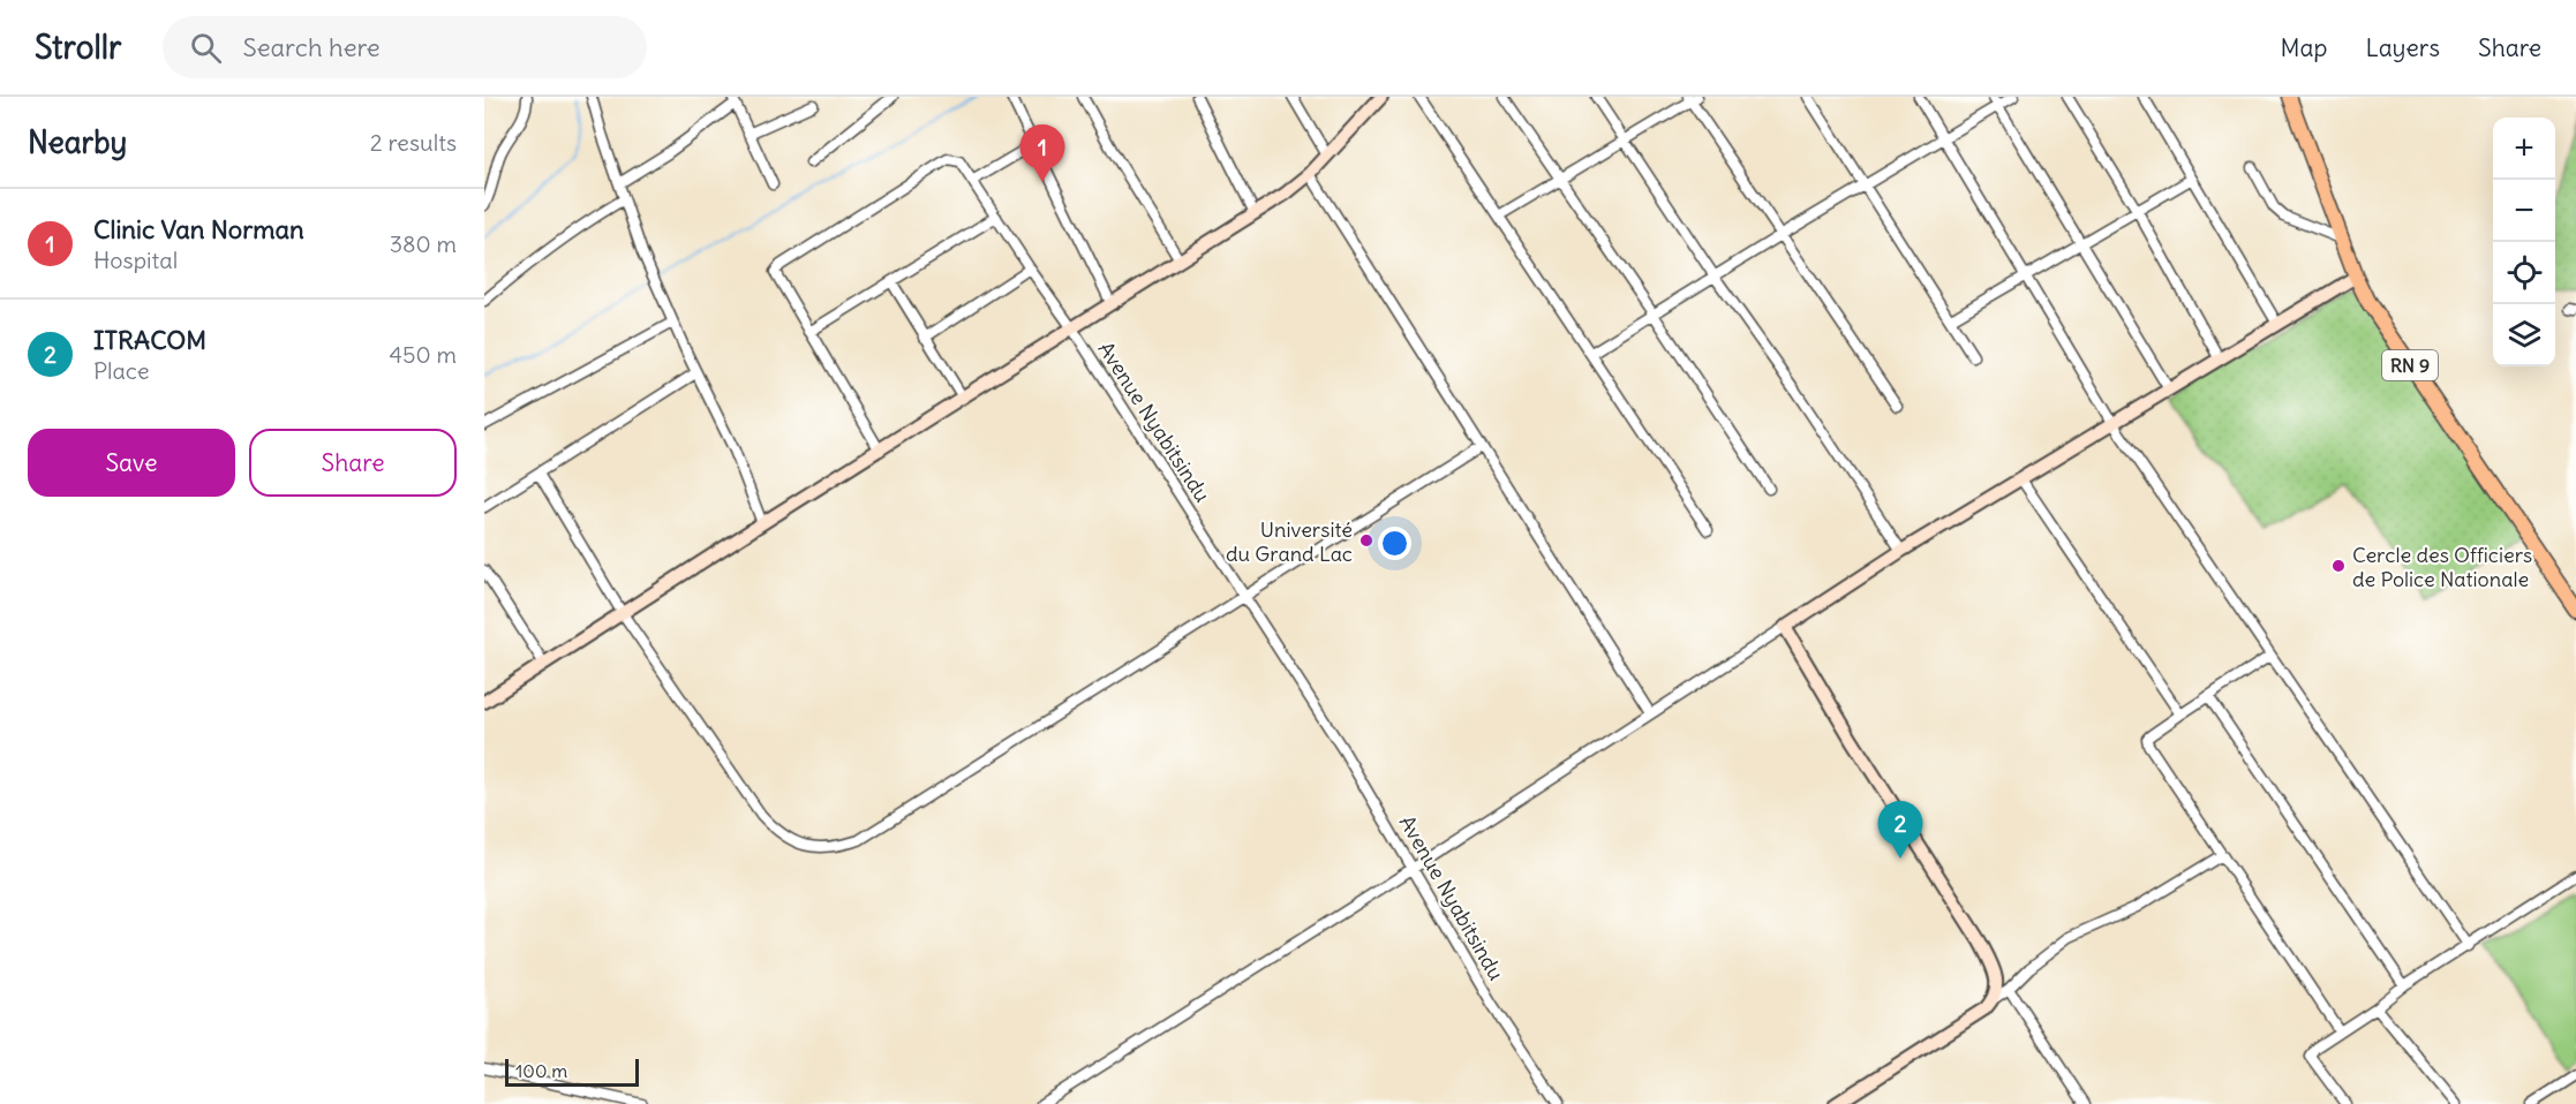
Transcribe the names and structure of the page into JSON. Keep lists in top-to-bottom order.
{
  "streets": {
    "main road": ["RN 9"],
    "street": ["Avenue Nyabitsindu"]
  },
  "places": ["Université du Grand Lac", "Cercle des Officiers de Police Nationale"],
  "scale_bar": "100 m",
  "page": {
    "header": "Strollr",
    "search": "Search here",
    "nav": ["Map", "Layers", "Share"],
    "heading": ["Nearby", "2 results"],
    "map_buttons": ["+", "−"],
    "pins": ["1", "2"],
    "list": [
      {
        "mark": "1",
        "name": "Clinic Van Norman",
        "note": "Hospital",
        "value": "380 m"
      },
      {
        "mark": "2",
        "name": "ITRACOM",
        "note": "Place",
        "value": "450 m"
      }
    ],
    "buttons": ["Save", "Share"],
    "scale": "100 m"
  }
}
